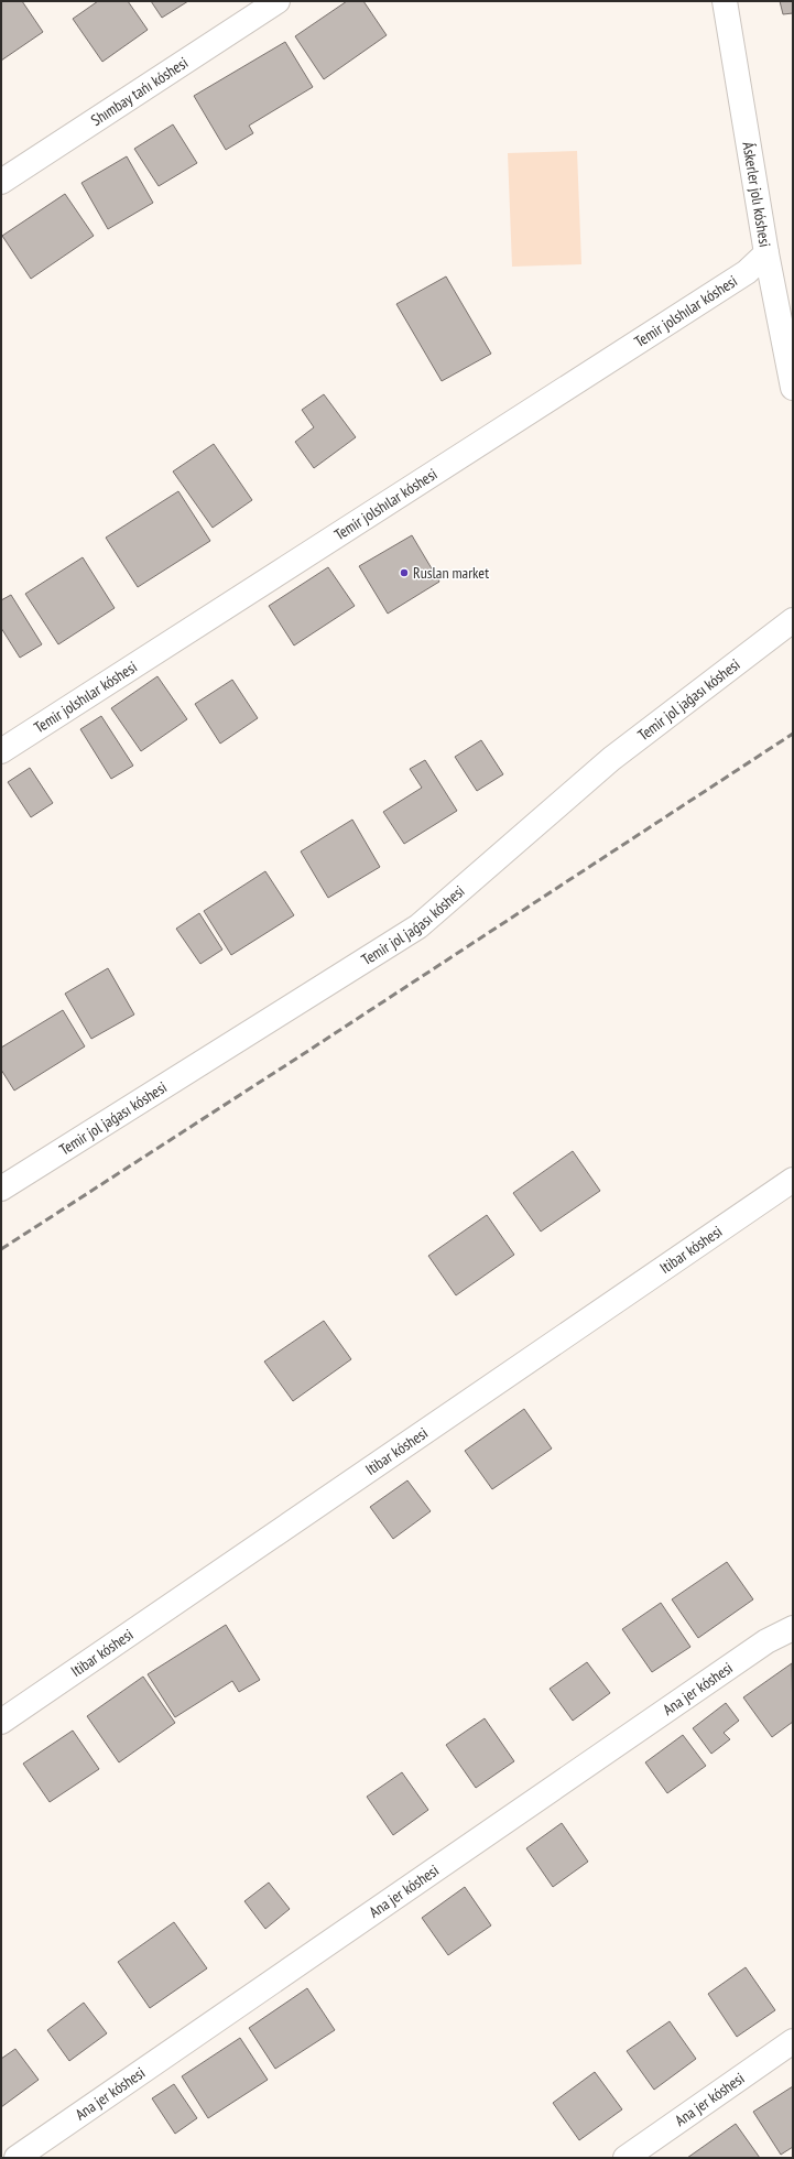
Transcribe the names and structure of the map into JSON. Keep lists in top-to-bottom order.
{
  "streets": {
    "street": [
      "Shımbay tańı kóshesi",
      "Áskerler jolı kóshesi",
      "Temir jolshılar kóshesi",
      "Temir jol jaǵası kóshesi",
      "Itibar kóshesi",
      "Ana jer kóshesi"
    ]
  },
  "crossings": [
    ["Áskerler jolı kóshesi", "Temir jolshılar kóshesi"]
  ],
  "places": ["Ruslan market"]
}
